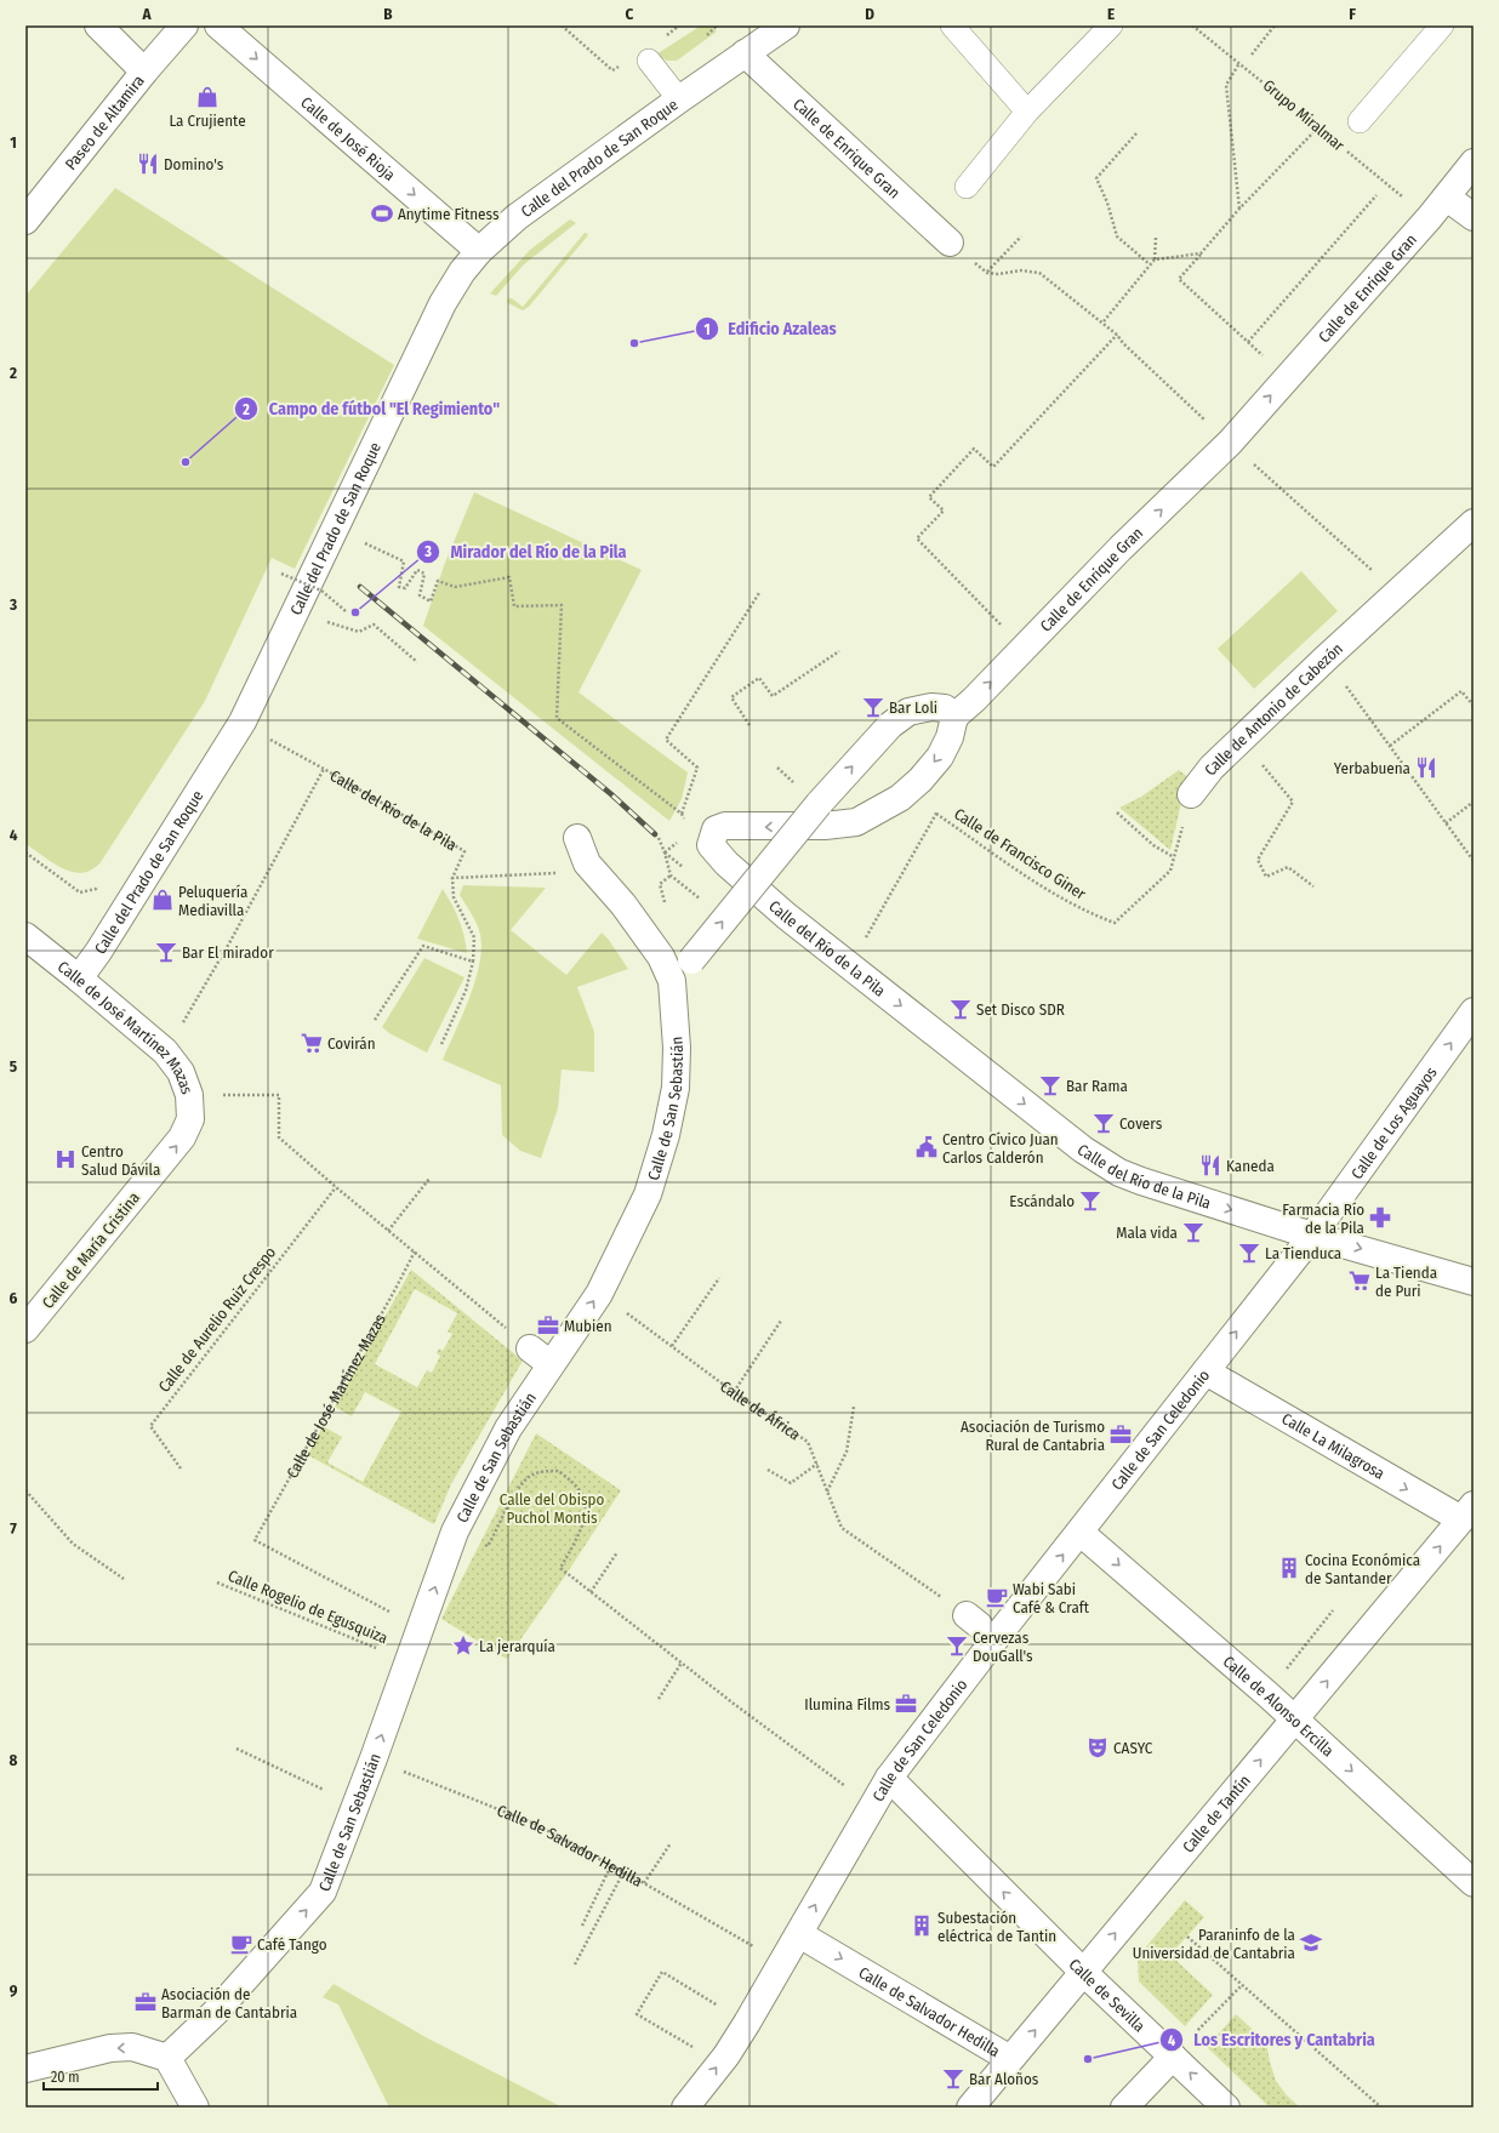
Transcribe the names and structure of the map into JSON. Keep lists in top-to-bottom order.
{
  "streets": {
    "street": [
      "Paseo de Altamira",
      "Calle de José Rioja",
      "Calle de Enrique Gran",
      "Calle del Prado de San Roque",
      "Calle de Antonio de Cabezón",
      "Calle del Río de la Pila",
      "Calle de José Martínez Mazas",
      "Calle de San Sebastián",
      "Calle de Los Aguayos",
      "Calle de María Cristina",
      "Calle de San Celedonio",
      "Calle La Milagrosa",
      "Calle de Alonso Ercilla",
      "Calle de Tantín",
      "Calle de Salvador Hedilla",
      "Calle de Sevilla"
    ],
    "lane": ["Grupo Miralmar"],
    "path": [
      "Calle de Francisco Giner",
      "Calle de Aurelio Ruiz Crespo",
      "Calle de África",
      "Calle Rogelio de Egusquiza"
    ]
  },
  "crossings": [
    ["Calle de José Rioja", "Calle del Prado de San Roque"],
    ["Calle de Enrique Gran", "Calle del Prado de San Roque"],
    ["Calle de Enrique Gran", "Calle del Río de la Pila"],
    ["Calle del Prado de San Roque", "Calle de José Martínez Mazas"],
    ["Calle del Río de la Pila", "Calle de Los Aguayos"],
    ["Calle del Río de la Pila", "Calle de San Celedonio"],
    ["Calle de José Martínez Mazas", "Calle de María Cristina"],
    ["Calle de José Martínez Mazas", "Calle de Aurelio Ruiz Crespo"],
    ["Calle de José Martínez Mazas", "Calle Rogelio de Egusquiza"],
    ["Calle de San Sebastián", "Calle de África"],
    ["Calle de San Sebastián", "Calle de Salvador Hedilla"],
    ["Calle de Los Aguayos", "Calle de San Celedonio"],
    ["Calle de San Celedonio", "Calle La Milagrosa"],
    ["Calle de San Celedonio", "Calle de Alonso Ercilla"],
    ["Calle de San Celedonio", "Calle de Salvador Hedilla"],
    ["Calle de San Celedonio", "Calle de Sevilla"],
    ["Calle La Milagrosa", "Calle de Tantín"],
    ["Calle de Alonso Ercilla", "Calle de Tantín"],
    ["Calle de Tantín", "Calle de Salvador Hedilla"],
    ["Calle de Tantín", "Calle de Sevilla"]
  ],
  "one_way": [
    "Calle de José Rioja",
    "Calle de Enrique Gran",
    "Calle de San Sebastián",
    "Calle de Los Aguayos",
    "Calle de María Cristina",
    "Calle de San Celedonio",
    "Calle La Milagrosa",
    "Calle de Alonso Ercilla",
    "Calle de Tantín",
    "Calle de Salvador Hedilla",
    "Calle de Sevilla"
  ],
  "parks": ["Calle del Obispo Puchol Montis"],
  "places": {
    "shop": ["La Crujiente", "Peluquería Mediavilla"],
    "restaurant": ["Domino's", "Yerbabuena", "Kaneda"],
    "sports": ["Anytime Fitness"],
    "other": [
      "Edificio Azaleas",
      "Campo de fútbol \"El Regimiento\"",
      "Mirador del Río de la Pila",
      "Los Escritores y Cantabria"
    ],
    "bar": [
      "Bar Loli",
      "Bar El mirador",
      "Set Disco SDR",
      "Bar Rama",
      "Covers",
      "Escándalo",
      "Mala vida",
      "La Tienduca",
      "Cervezas DouGall's",
      "Bar Aloños"
    ],
    "supermarket": ["Covirán", "La Tienda de Puri"],
    "public building": ["Centro Cívico Juan Carlos Calderón"],
    "hospital": ["Centro Salud Dávila"],
    "pharmacy": ["Farmacia Río de la Pila"],
    "office": [
      "Mubien",
      "Asociación de Turismo Rural de Cantabria",
      "Ilumina Films",
      "Asociación de Barman de Cantabria"
    ],
    "building": ["Cocina Económica de Santander", "Subestación eléctrica de Tantin"],
    "cafe": ["Wabi Sabi Café & Craft", "Café Tango"],
    "place": ["La jerarquía"],
    "theatre": ["CASYC"],
    "school or university": ["Paraninfo de la Universidad de Cantabria"]
  },
  "scale_bar": "20 m",
  "grid": {
    "columns": [
      "A",
      "B",
      "C",
      "D",
      "E",
      "F"
    ],
    "rows": [
      "1",
      "2",
      "3",
      "4",
      "5",
      "6",
      "7",
      "8",
      "9"
    ]
  }
}
